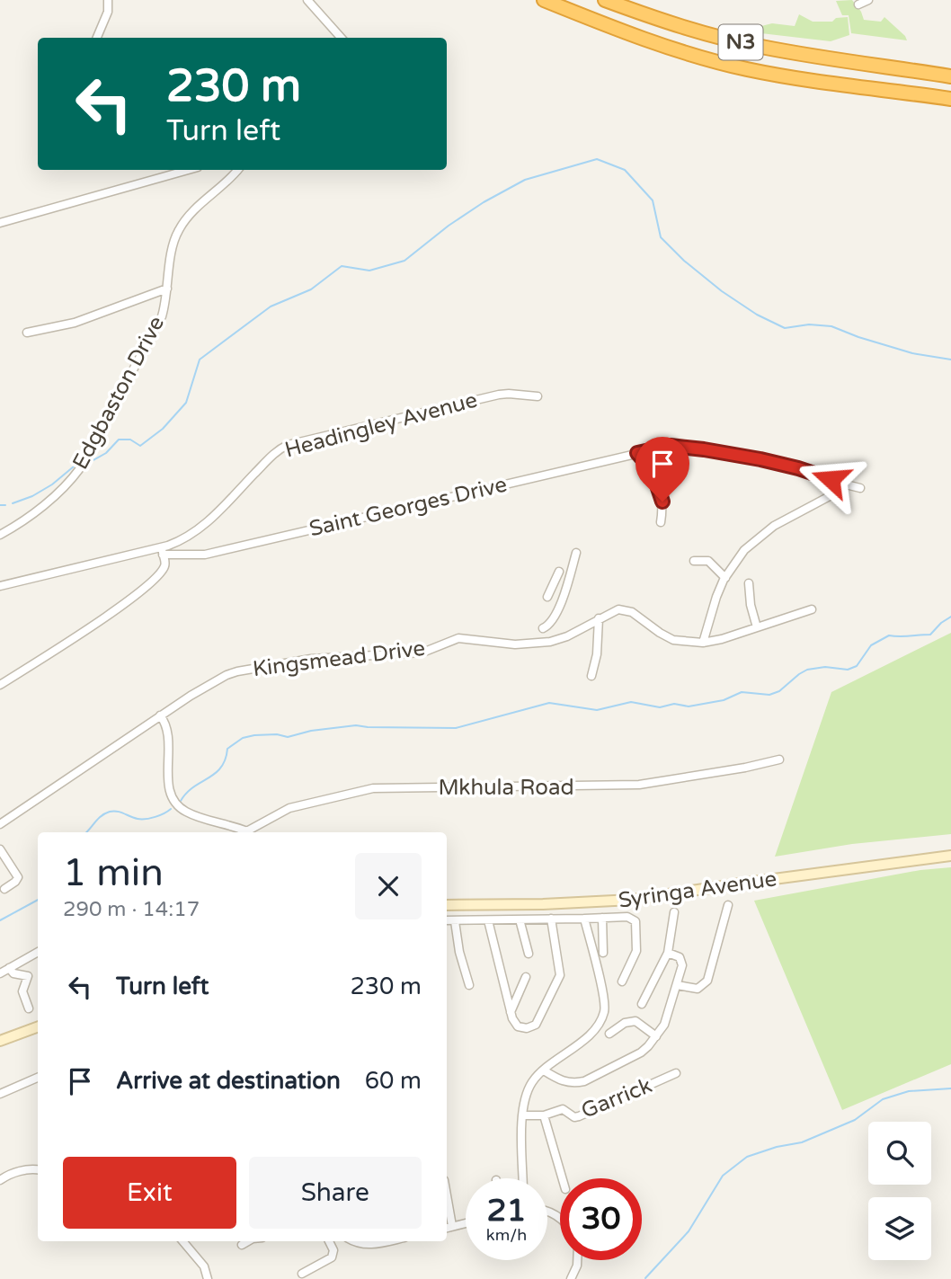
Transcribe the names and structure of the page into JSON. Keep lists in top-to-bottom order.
{
  "streets": {
    "highway": ["N3"],
    "street": [
      "Edgbaston Drive",
      "Headingley Avenue",
      "Saint Georges Drive",
      "Kingsmead Drive",
      "Mkhula Road",
      "Syringa Avenue",
      "Garrick"
    ]
  },
  "crossings": [
    ["Headingley Avenue", "Saint Georges Drive"]
  ],
  "page": {
    "turn": ["230 m", "Turn left"],
    "heading": ["1 min", "290 m · 14:17"],
    "list": [
      {
        "name": "Turn left",
        "value": "230 m"
      },
      {
        "name": "Arrive at destination",
        "value": "60 m"
      }
    ],
    "buttons": ["Exit", "Share"],
    "speed": "21 km/h",
    "limit": "30"
  }
}
